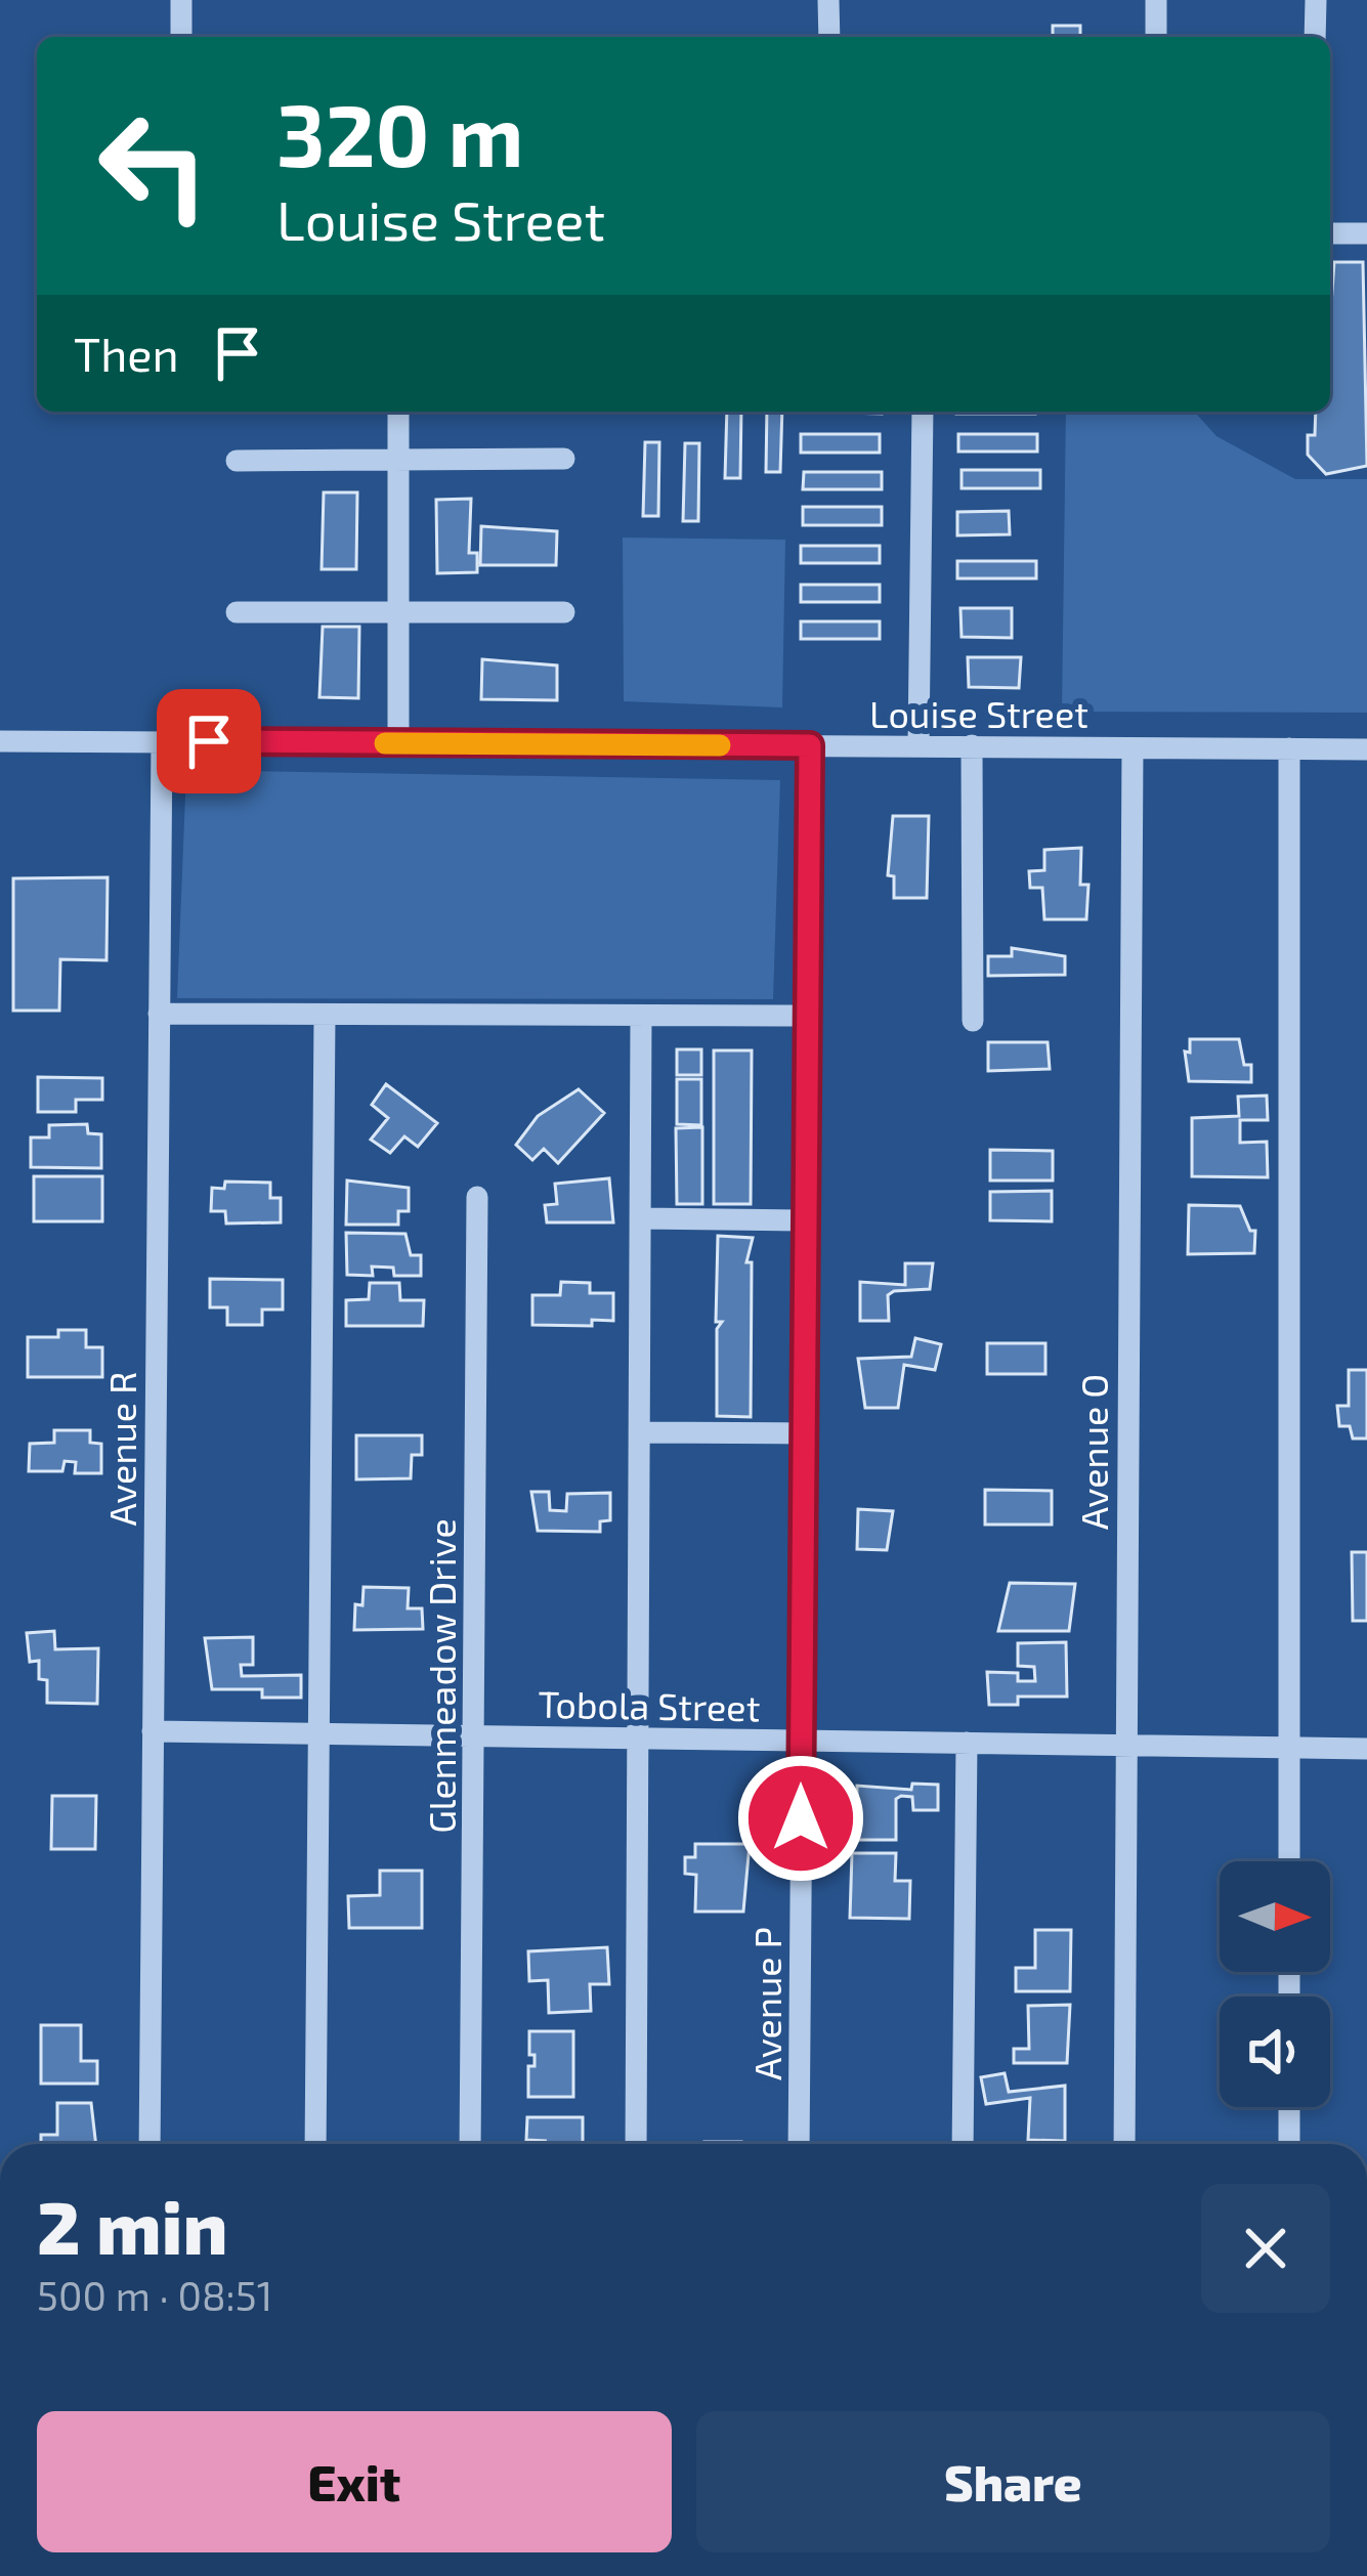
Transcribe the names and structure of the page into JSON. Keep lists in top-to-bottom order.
{
  "streets": {
    "street": [
      "Louise Street",
      "Avenue R",
      "Avenue O",
      "Glenmeadow Drive",
      "Tobola Street",
      "Avenue P"
    ]
  },
  "crossings": [
    ["Louise Street", "Avenue R"],
    ["Louise Street", "Avenue O"],
    ["Louise Street", "Avenue P"],
    ["Avenue R", "Tobola Street"],
    ["Avenue O", "Tobola Street"],
    ["Glenmeadow Drive", "Tobola Street"],
    ["Tobola Street", "Avenue P"]
  ],
  "north": "right",
  "page": {
    "turn": ["320 m", "Louise Street"],
    "then": "Then",
    "heading": ["2 min", "500 m · 08:51"],
    "buttons": ["Exit", "Share"]
  }
}
